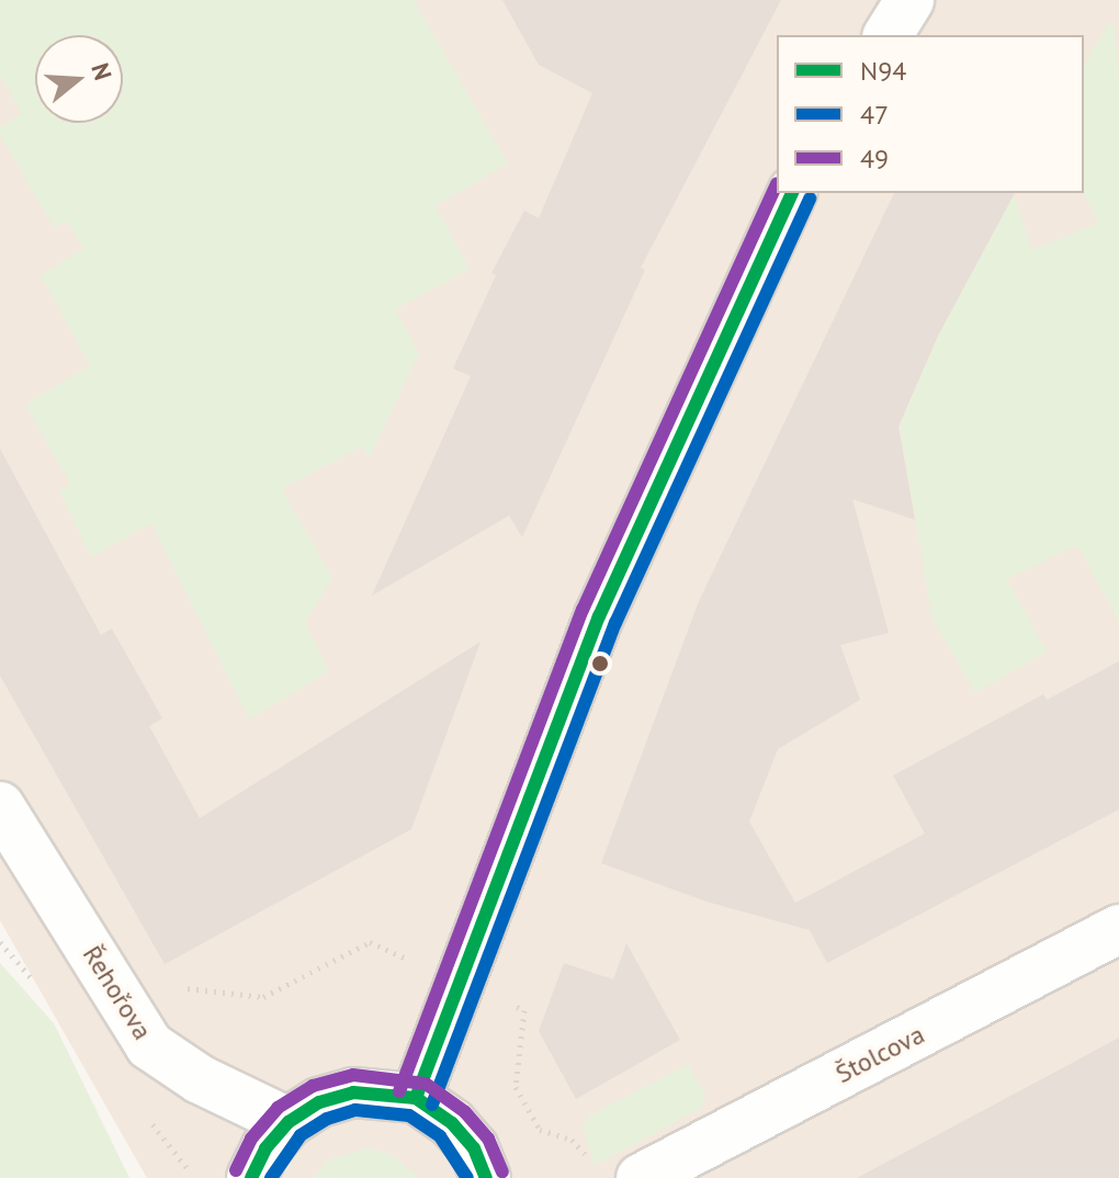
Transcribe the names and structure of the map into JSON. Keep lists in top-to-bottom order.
{
  "streets": {
    "street": ["Řehořova", "Štolcova"]
  },
  "lines": ["transit line 49", "transit line N94", "transit line 47"],
  "legend": ["N94", "47", "49"],
  "north": "right"
}
